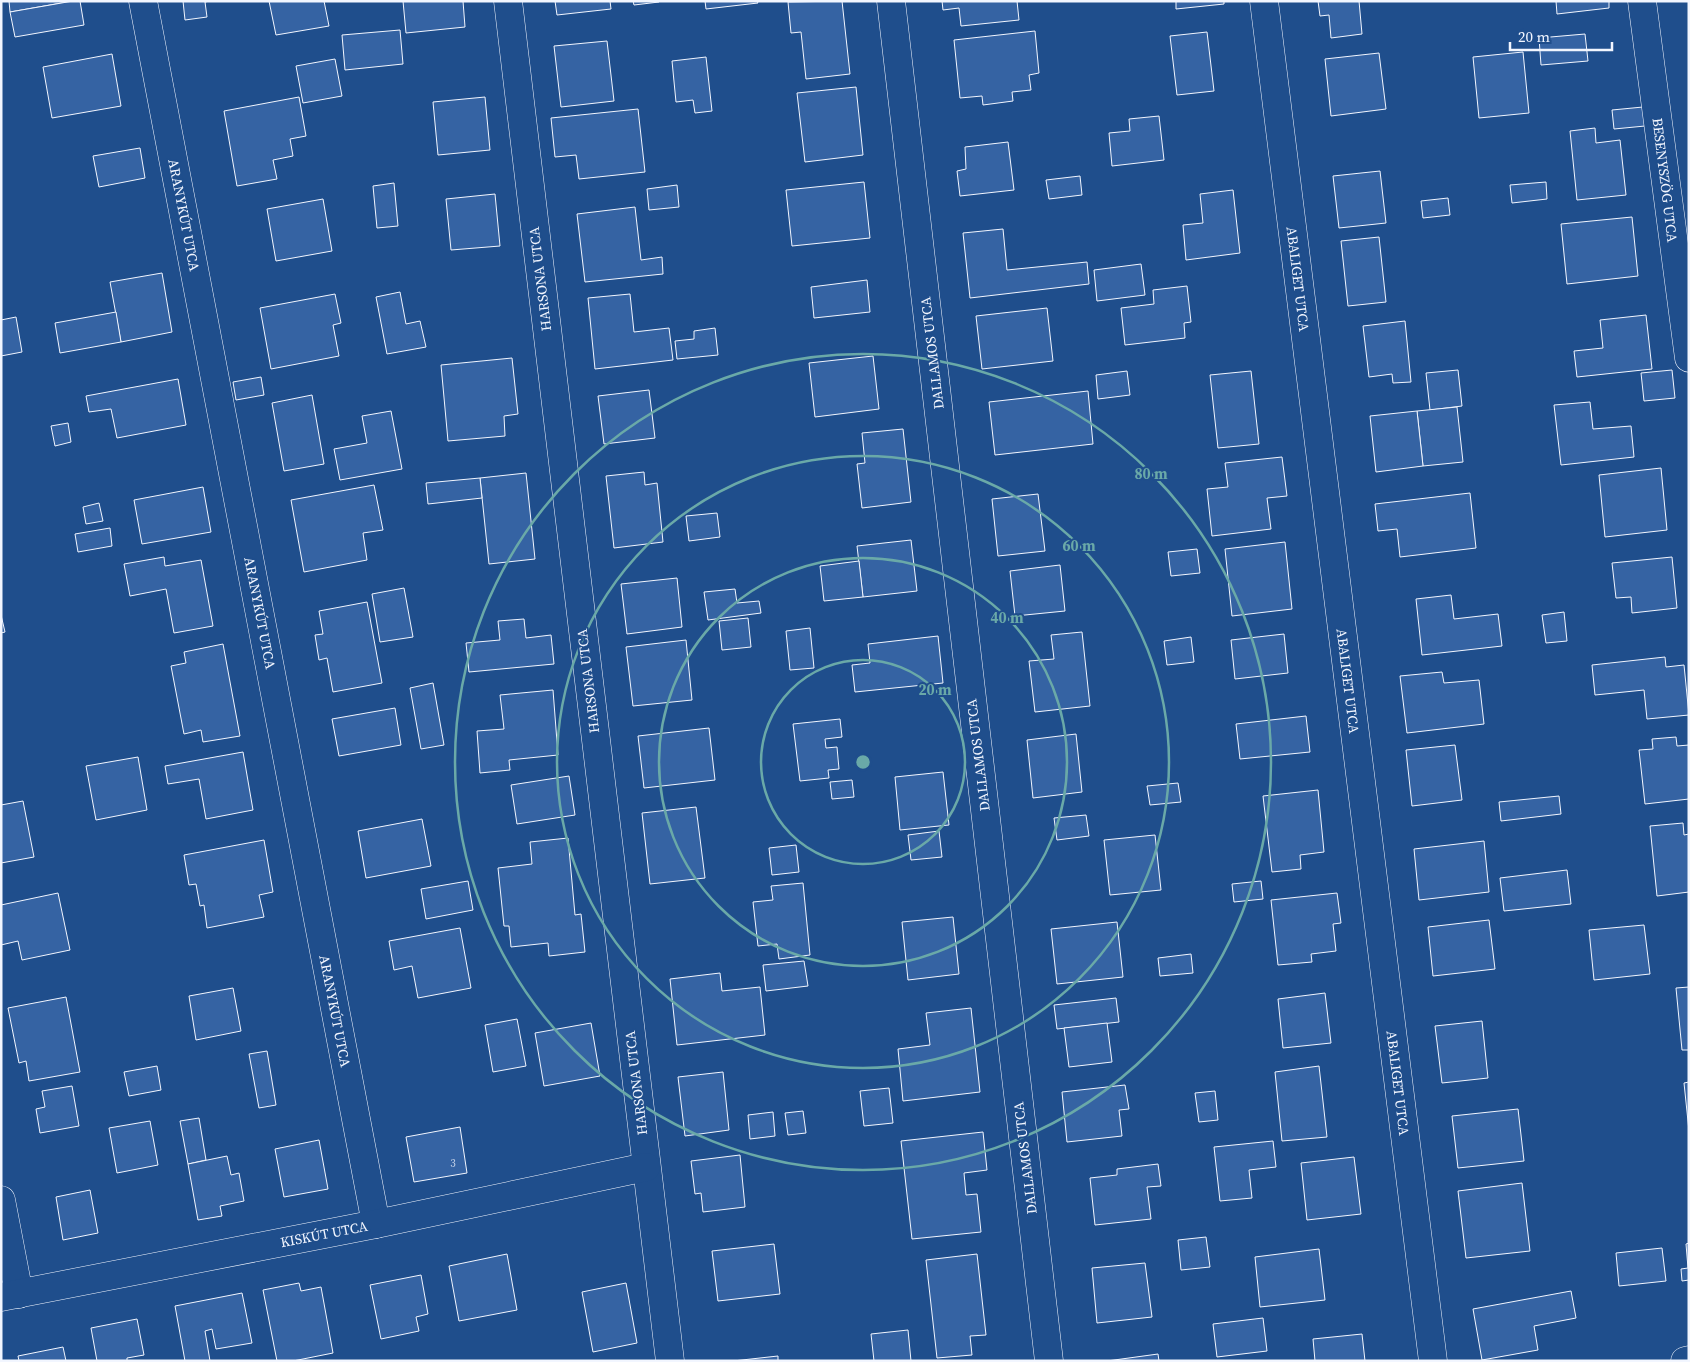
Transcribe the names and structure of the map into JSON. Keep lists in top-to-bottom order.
{
  "streets": {
    "street": [
      "BESENYSZÖG UTCA",
      "ARANYKÚT UTCA",
      "HARSONA UTCA",
      "ABALIGET UTCA",
      "DALLAMOS UTCA",
      "KISKÚT UTCA"
    ]
  },
  "crossings": [
    ["ARANYKÚT UTCA", "KISKÚT UTCA"],
    ["HARSONA UTCA", "KISKÚT UTCA"]
  ],
  "house_numbers": ["3"],
  "scale_bar": "20 m",
  "rings": [
    "80 m",
    "60 m",
    "40 m",
    "20 m"
  ]
}
